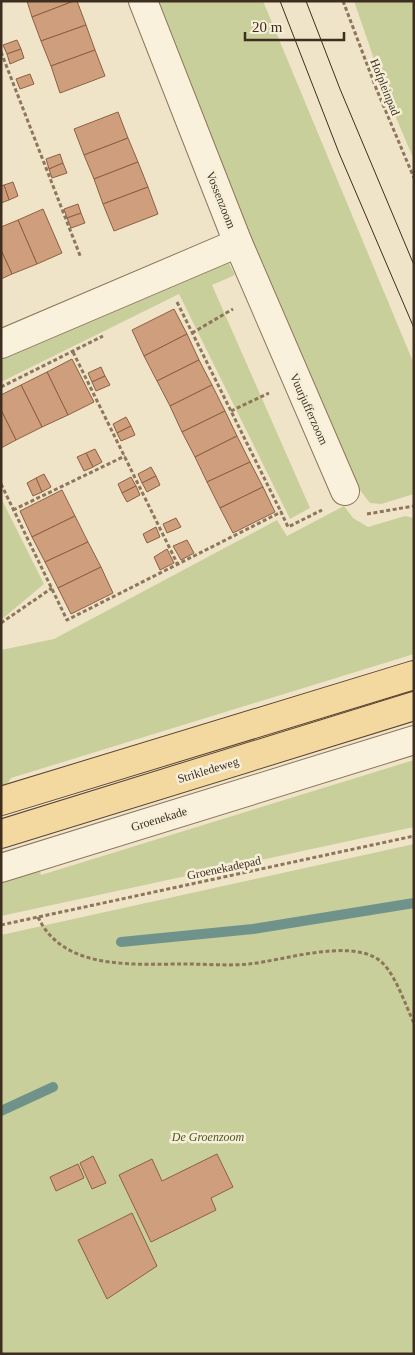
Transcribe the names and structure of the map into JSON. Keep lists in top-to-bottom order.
{
  "streets": {
    "main road": ["Strikledeweg"],
    "street": ["Vossenzoom", "Vuurjufferzoom", "Groenekade"],
    "path": ["Hofpleinpad", "Groenekadepad"]
  },
  "crossings": [
    ["Vossenzoom", "Vuurjufferzoom"]
  ],
  "parks": ["De Groenzoom"],
  "scale_bar": "20 m"
}
